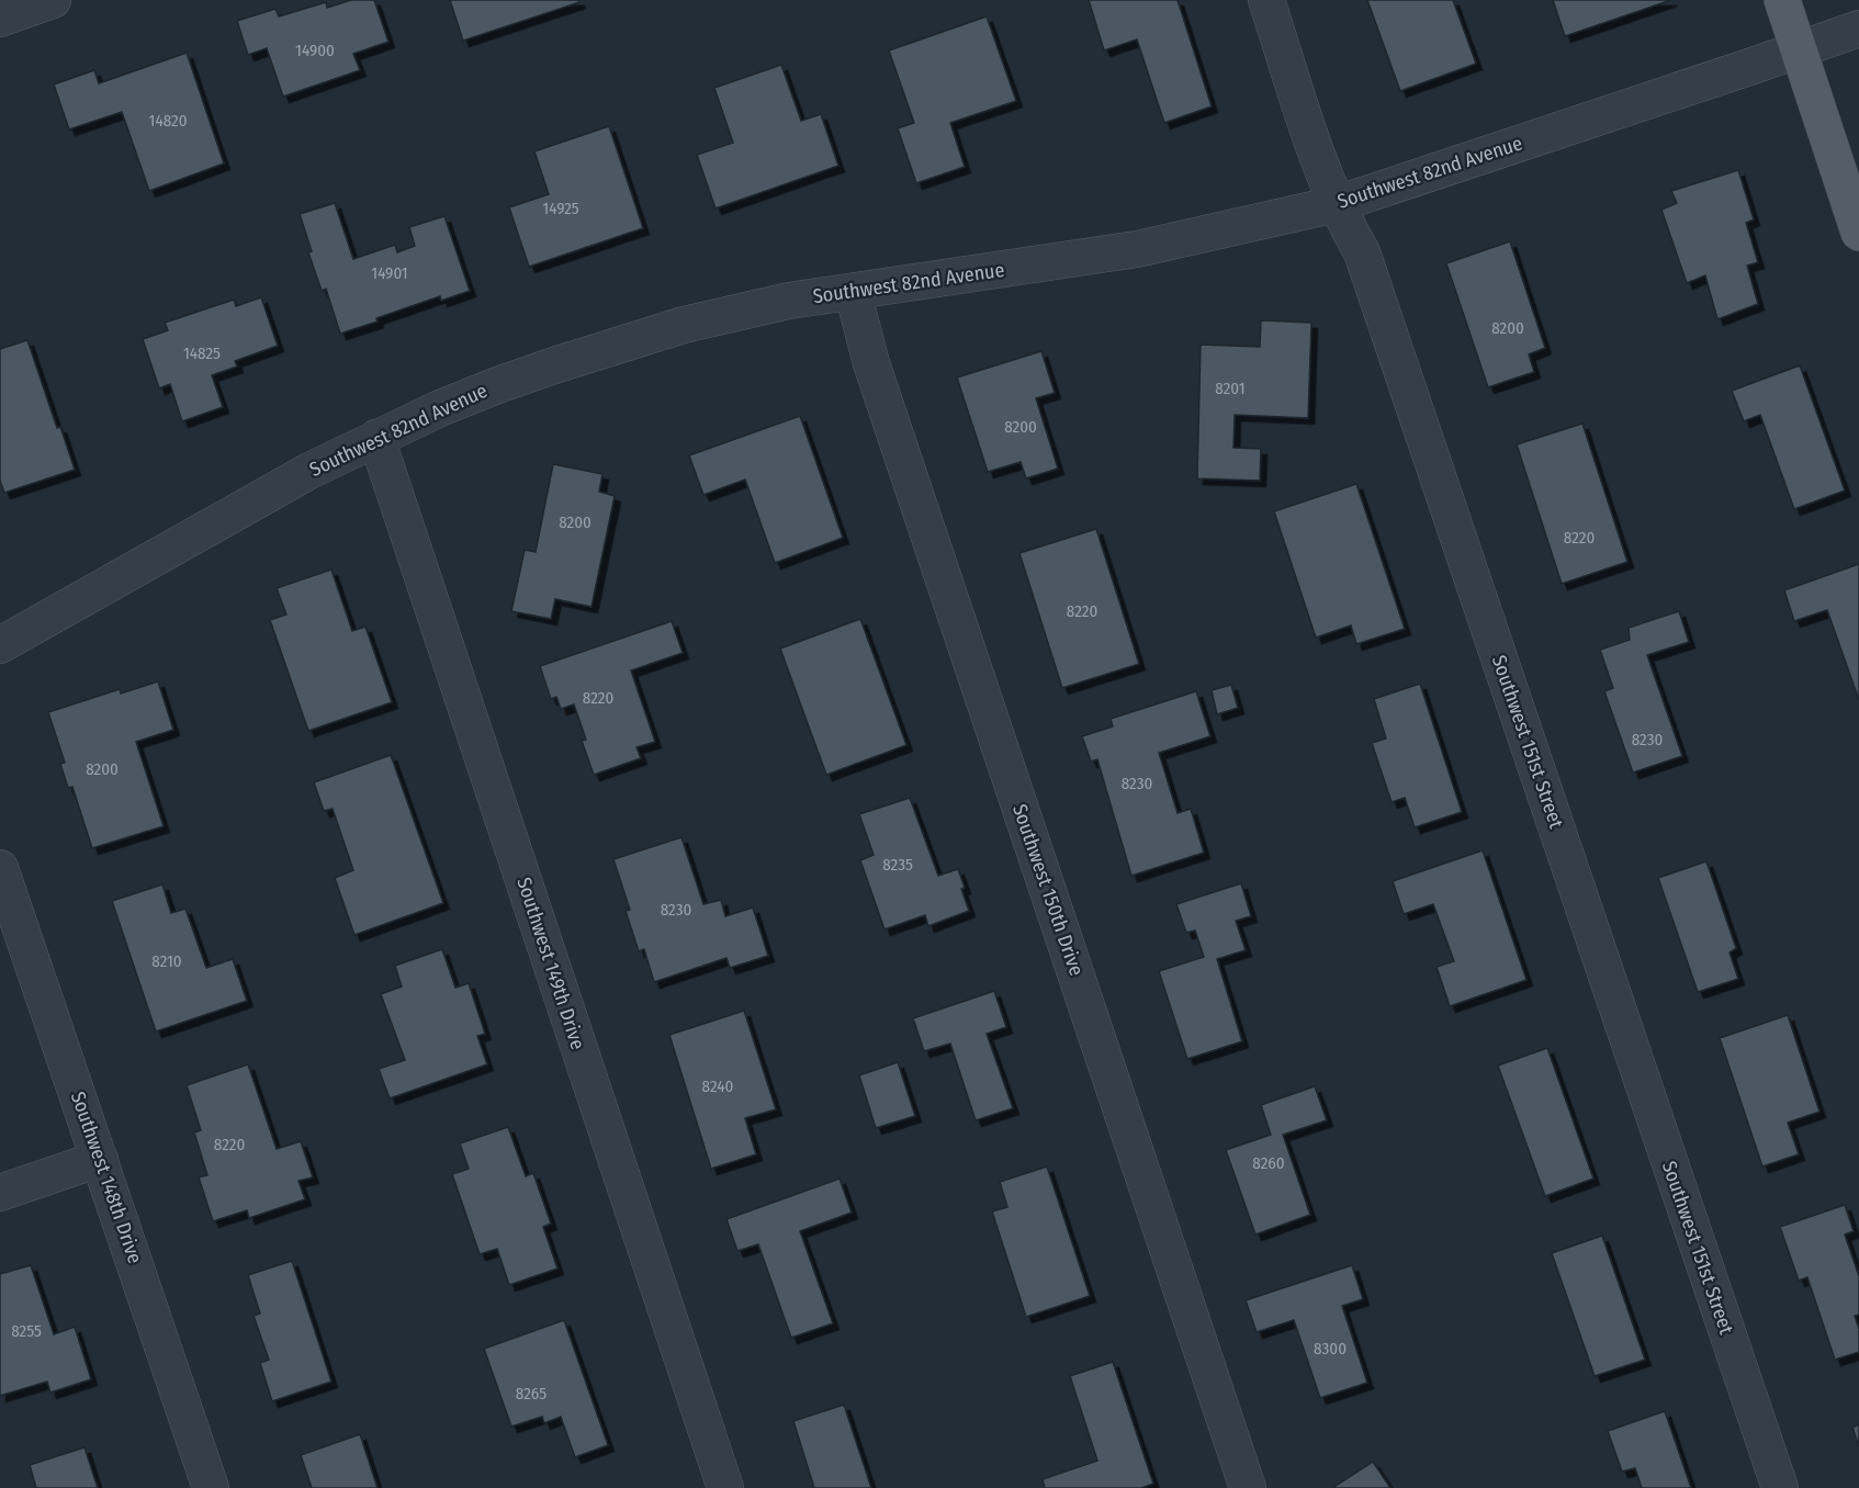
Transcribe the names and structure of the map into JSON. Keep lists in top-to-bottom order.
{
  "streets": {
    "street": [
      "Southwest 82nd Avenue",
      "Southwest 151st Street",
      "Southwest 150th Drive",
      "Southwest 149th Drive",
      "Southwest 148th Drive"
    ]
  },
  "crossings": [
    ["Southwest 82nd Avenue", "Southwest 151st Street"],
    ["Southwest 82nd Avenue", "Southwest 150th Drive"],
    ["Southwest 82nd Avenue", "Southwest 149th Drive"]
  ],
  "house_numbers": [
    "14900",
    "14820",
    "14925",
    "14901",
    "8200",
    "14825",
    "8201",
    "8200",
    "8200",
    "8220",
    "8220",
    "8220",
    "8230",
    "8200",
    "8230",
    "8235",
    "8230",
    "8210",
    "8240",
    "8220",
    "8260",
    "8255",
    "8300",
    "8265"
  ]
}
